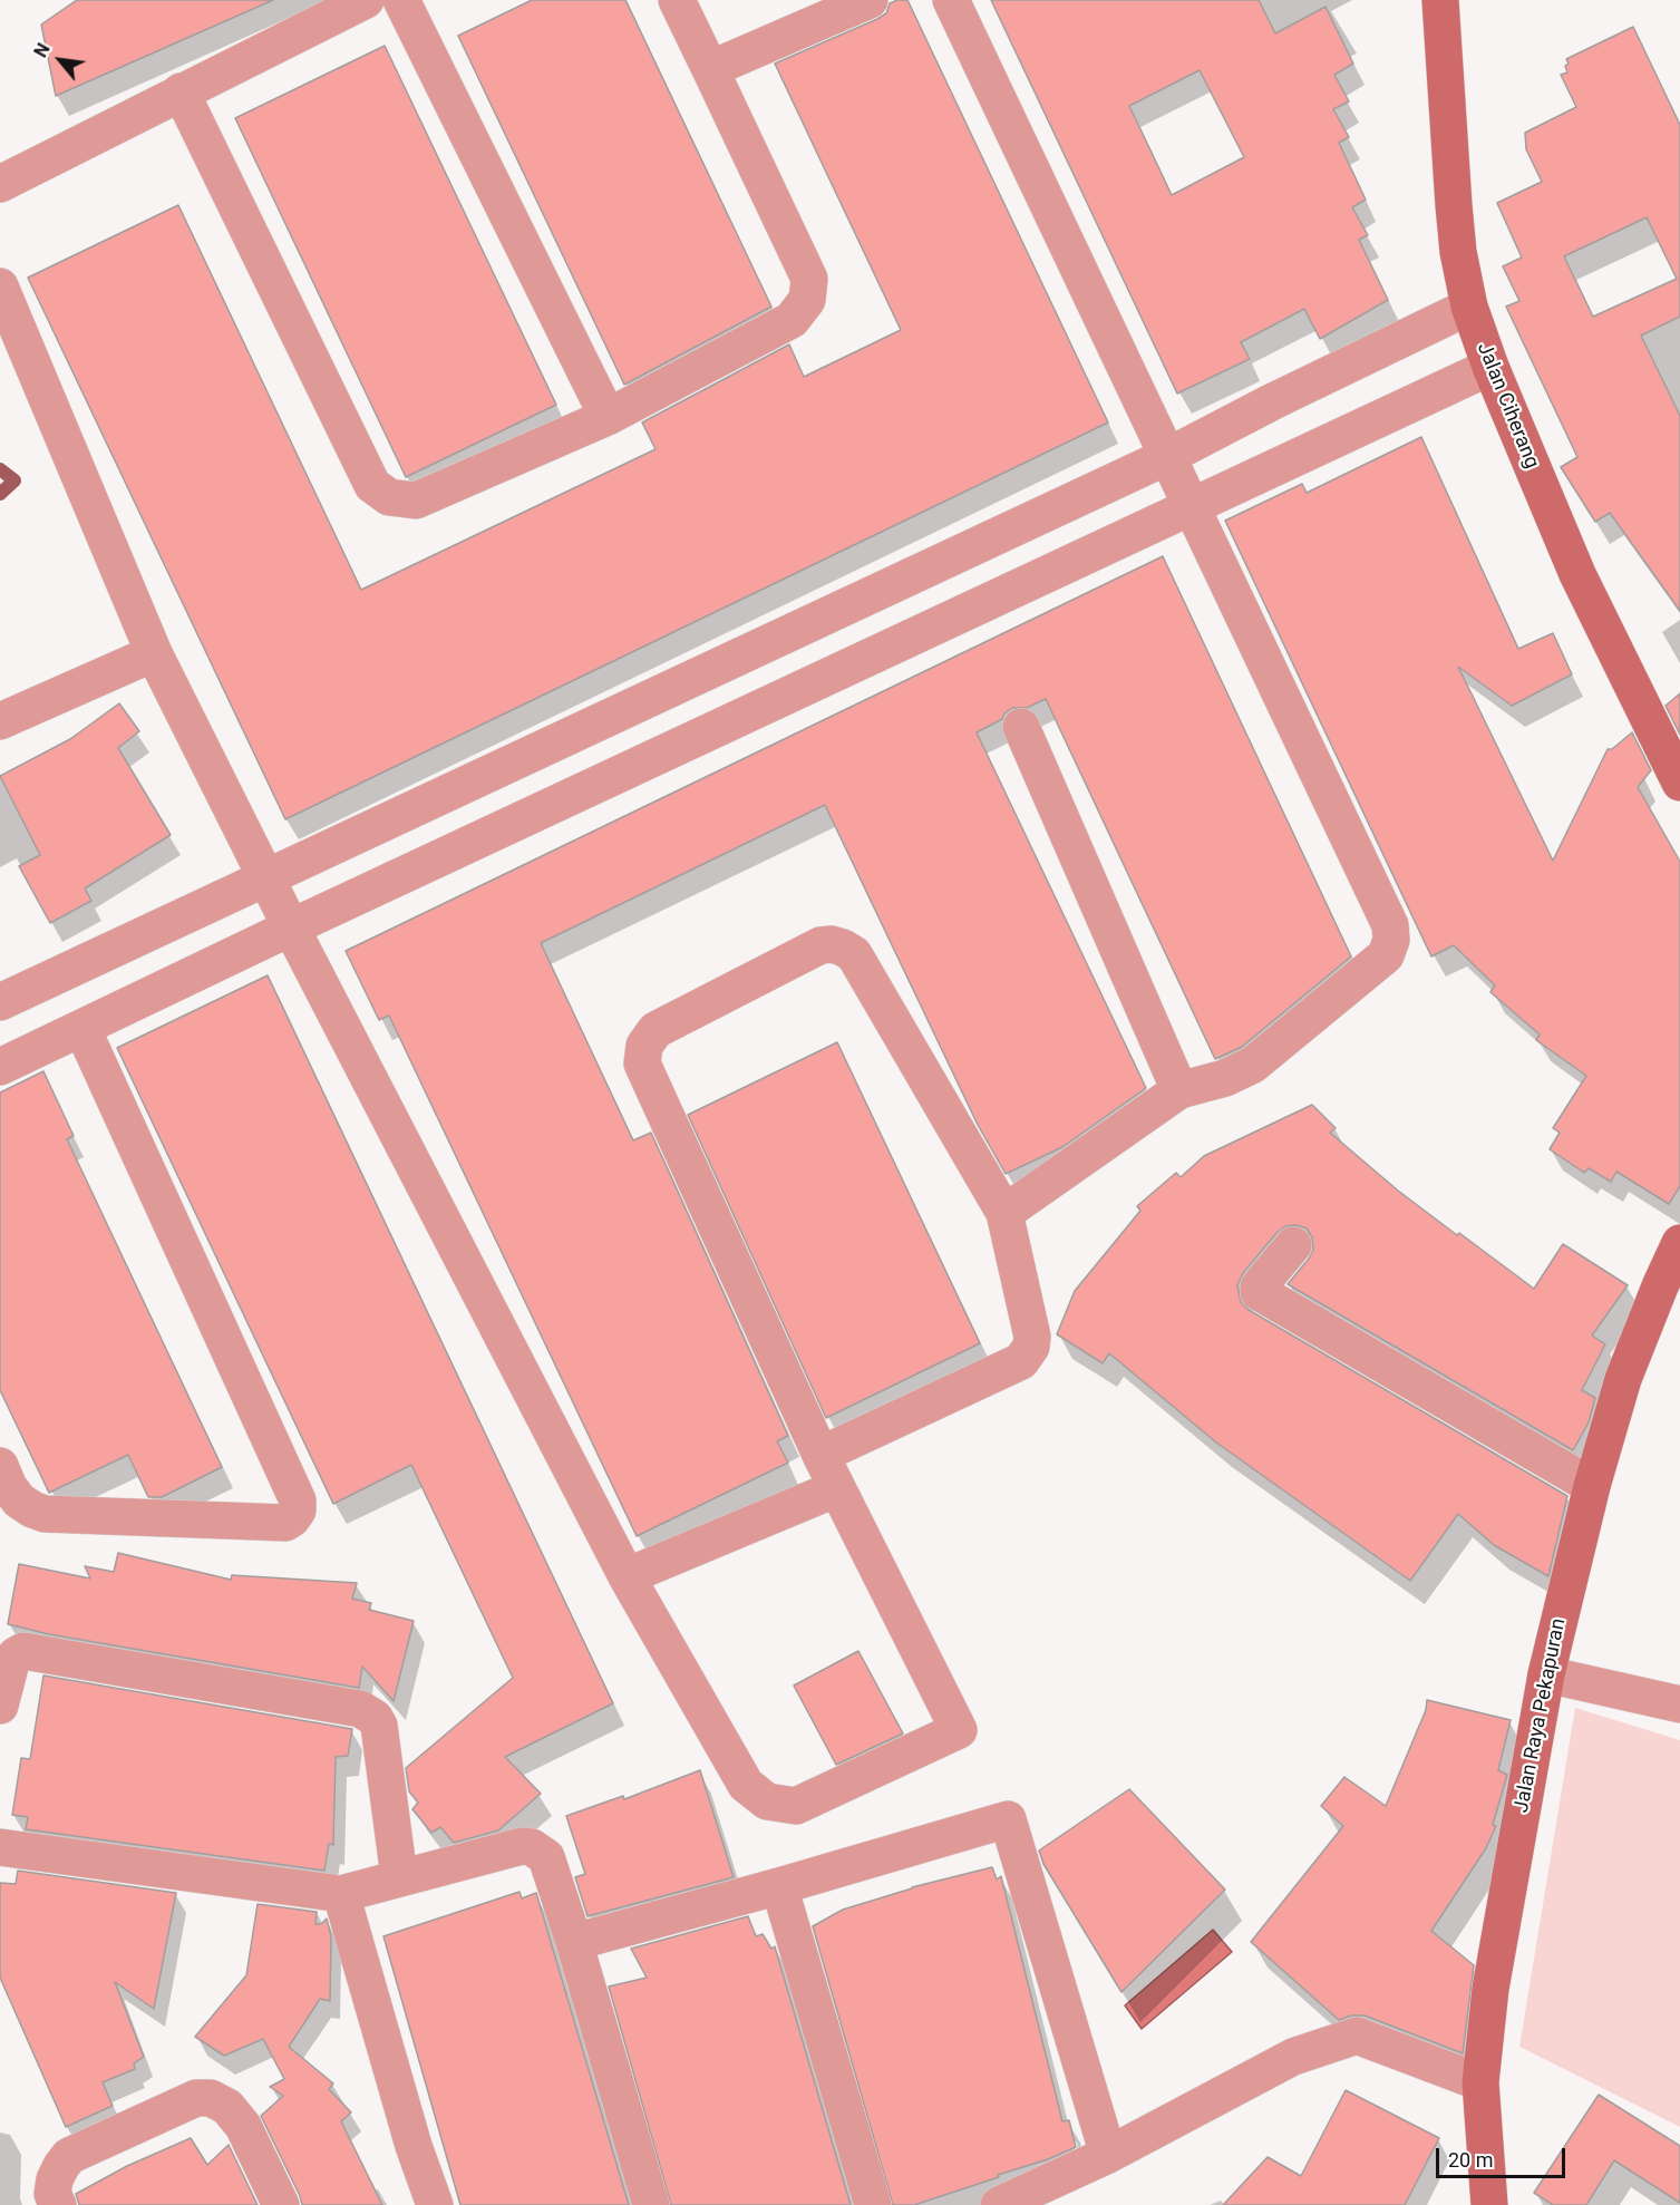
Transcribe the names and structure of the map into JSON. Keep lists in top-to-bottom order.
{
  "streets": {
    "main road": ["Jalan Ciherang", "Jalan Raya Pekapuran"]
  },
  "scale_bar": "20 m",
  "north": "top left"
}
